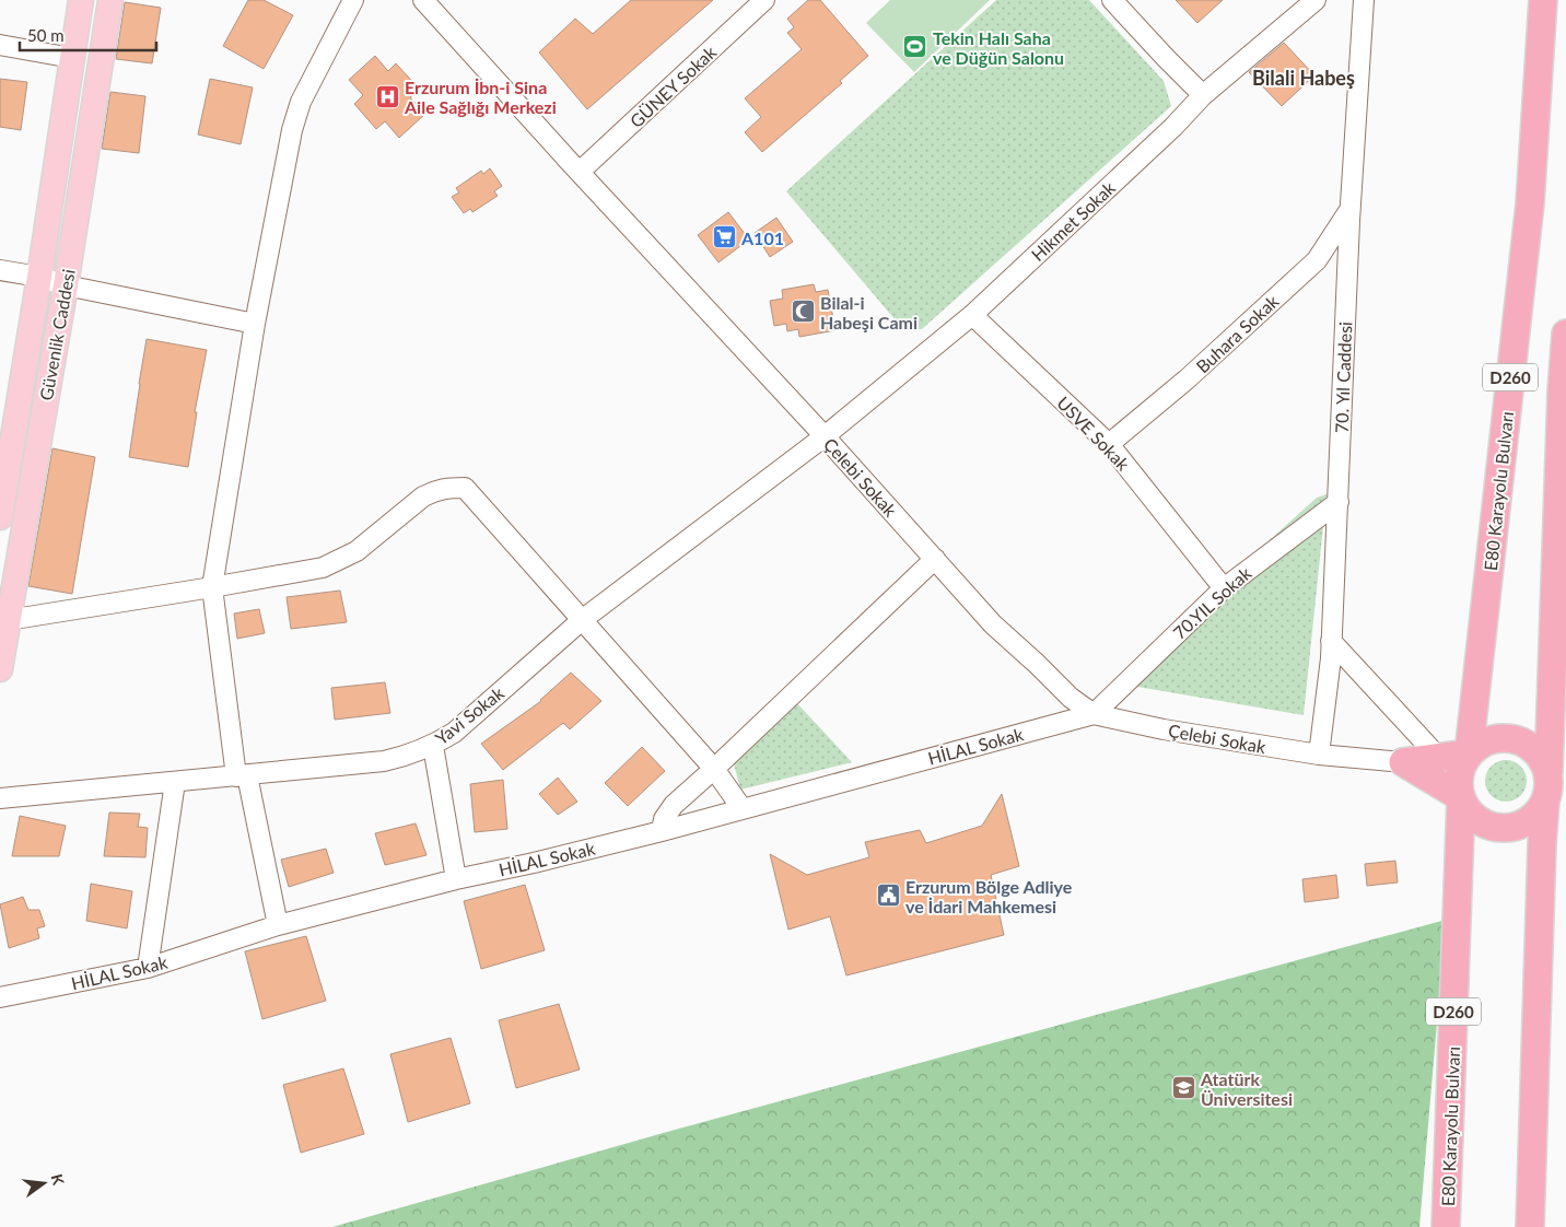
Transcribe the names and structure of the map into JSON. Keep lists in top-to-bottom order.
{
  "streets": {
    "highway": ["D260", "E80 Karayolu Bulvarı"],
    "main road": ["Güvenlik Caddesi"],
    "street": [
      "GÜNEY Sokak",
      "Hikmet Sokak",
      "Buhara Sokak",
      "70. Yıl Caddesi",
      "USVE Sokak",
      "Çelebi Sokak",
      "70.YIL Sokak",
      "Yavi Sokak",
      "HİLAL Sokak"
    ]
  },
  "crossings": [
    ["GÜNEY Sokak", "Çelebi Sokak"],
    ["Hikmet Sokak", "USVE Sokak"],
    ["Hikmet Sokak", "Çelebi Sokak"],
    ["Hikmet Sokak", "Yavi Sokak"],
    ["Buhara Sokak", "70. Yıl Caddesi"],
    ["Buhara Sokak", "USVE Sokak"],
    ["70. Yıl Caddesi", "Çelebi Sokak"],
    ["70. Yıl Caddesi", "70.YIL Sokak"],
    ["D260", "E80 Karayolu Bulvarı"],
    ["USVE Sokak", "70.YIL Sokak"],
    ["Çelebi Sokak", "70.YIL Sokak"],
    ["Çelebi Sokak", "Yavi Sokak"],
    ["Çelebi Sokak", "HİLAL Sokak"],
    ["70.YIL Sokak", "HİLAL Sokak"]
  ],
  "districts": ["Bilali Habeş"],
  "places": {
    "sports": ["Tekin Halı Saha ve Düğün Salonu"],
    "hospital": ["Erzurum İbn-i Sina Aile Sağlığı Merkezi"],
    "supermarket": ["A101"],
    "mosque": ["Bilal-i Habeşi Cami"],
    "public building": ["Erzurum Bölge Adliye ve İdari Mahkemesi"],
    "school or university": ["Atatürk Üniversitesi"]
  },
  "scale_bar": "50 m",
  "north": "right"
}
